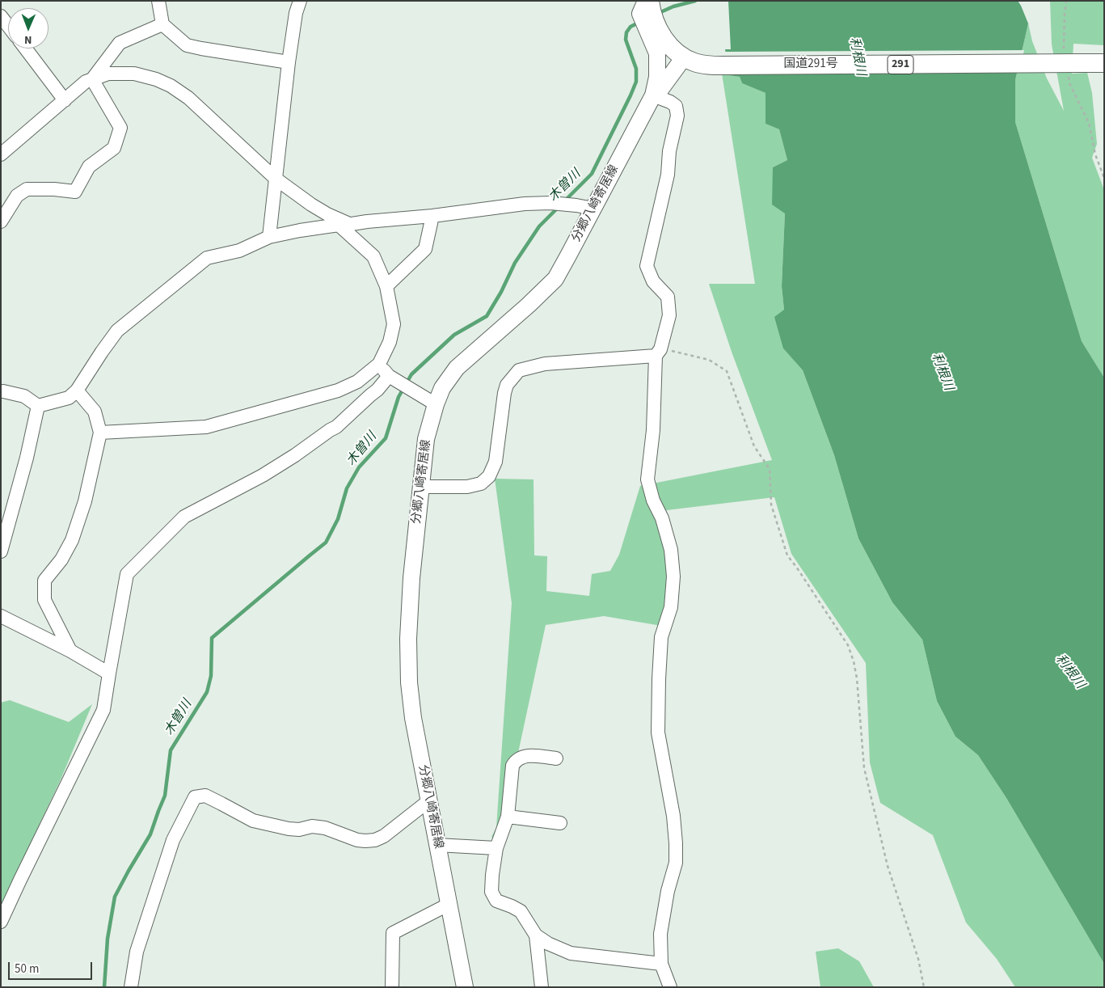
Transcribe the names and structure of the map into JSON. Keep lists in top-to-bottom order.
{
  "streets": {
    "highway": ["国道291号", "291"],
    "main road": ["分郷八崎寄居線"]
  },
  "crossings": [
    ["国道291号", "分郷八崎寄居線"]
  ],
  "water": ["利根川", "木曽川"],
  "scale_bar": "50 m",
  "north": "bottom"
}
